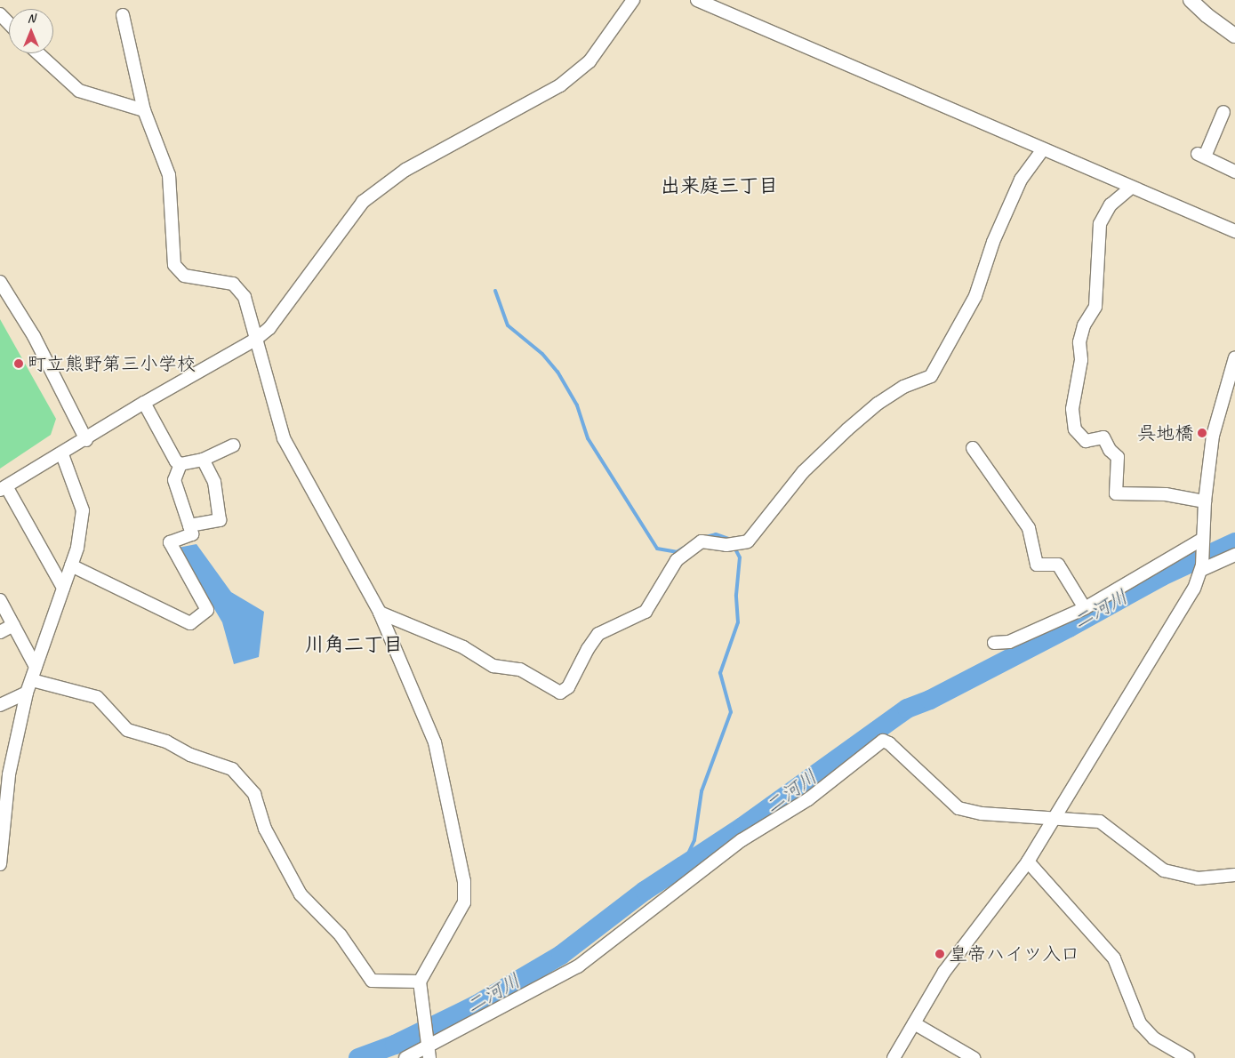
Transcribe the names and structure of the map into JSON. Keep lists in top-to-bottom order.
{
  "districts": ["出来庭三丁目", "川角二丁目"],
  "water": ["二河川"],
  "places": ["町立熊野第三小学校", "呉地橋", "皇帝ハイツ入口"],
  "north": "top"
}
